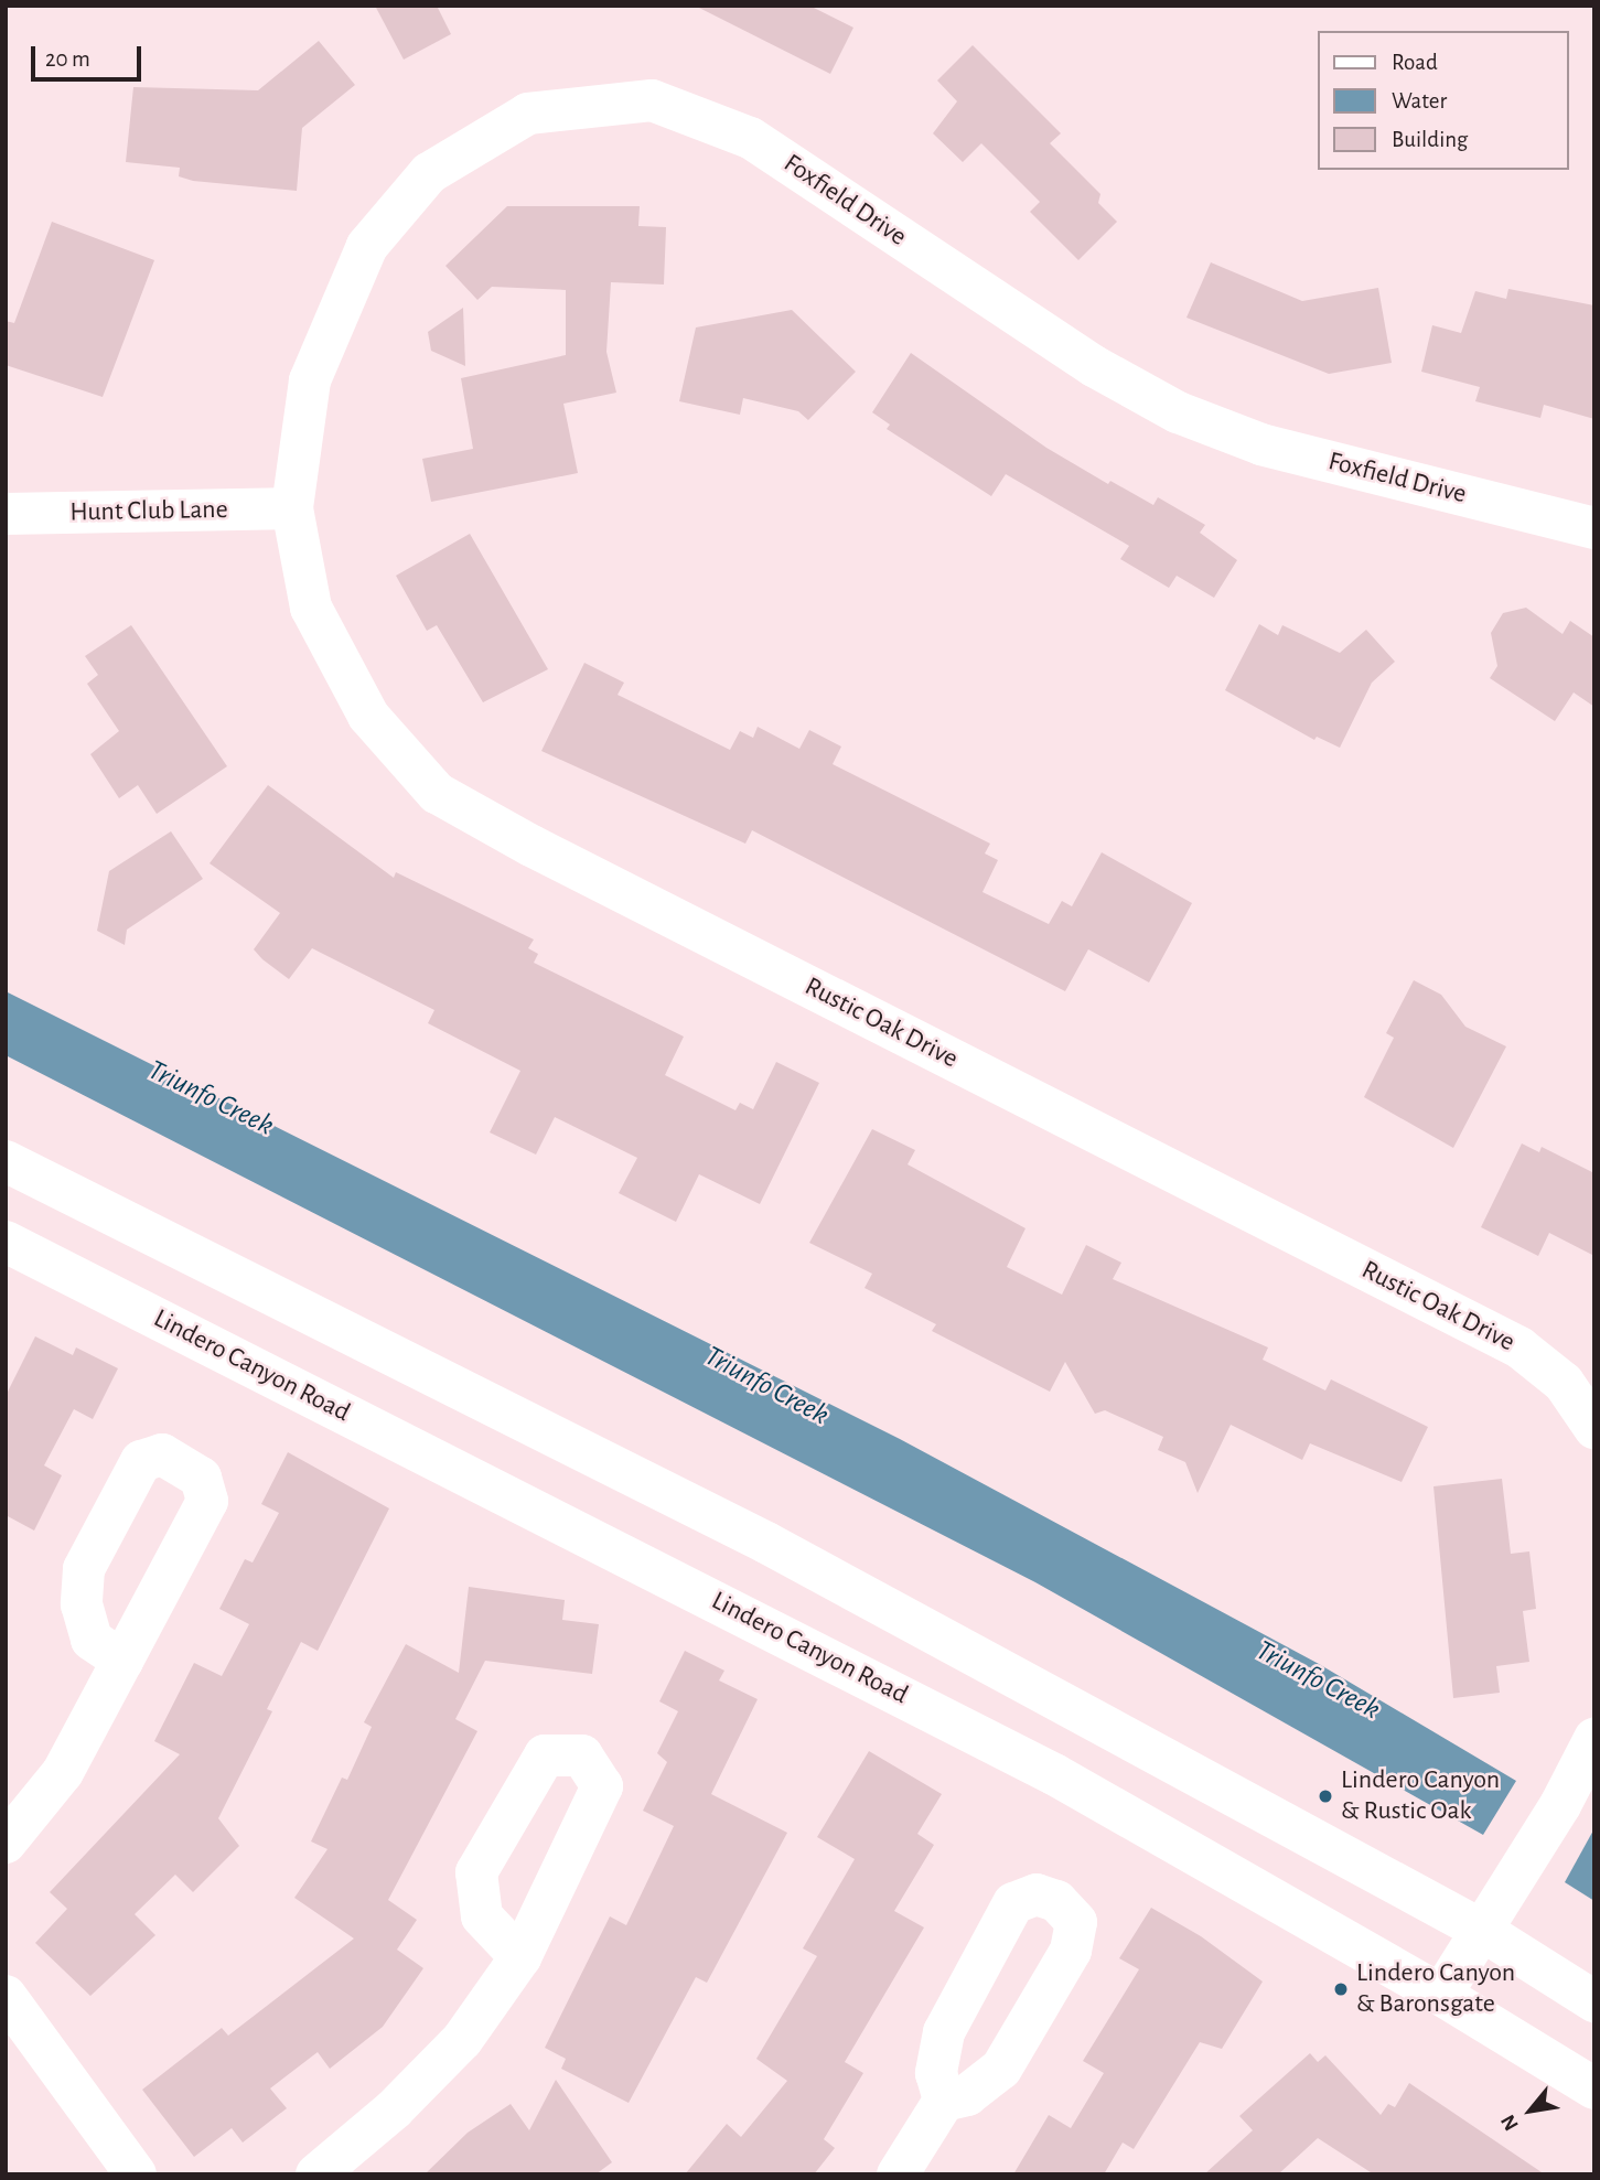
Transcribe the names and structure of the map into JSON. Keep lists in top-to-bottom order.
{
  "streets": {
    "street": [
      "Foxfield Drive",
      "Hunt Club Lane",
      "Rustic Oak Drive",
      "Lindero Canyon Road"
    ]
  },
  "crossings": [
    ["Foxfield Drive", "Hunt Club Lane"],
    ["Foxfield Drive", "Rustic Oak Drive"],
    ["Hunt Club Lane", "Rustic Oak Drive"]
  ],
  "water": ["Triunfo Creek"],
  "places": ["Lindero Canyon & Rustic Oak", "Lindero Canyon & Baronsgate"],
  "legend": ["Road", "Water", "Building"],
  "scale_bar": "20 m",
  "north": "bottom left"
}
